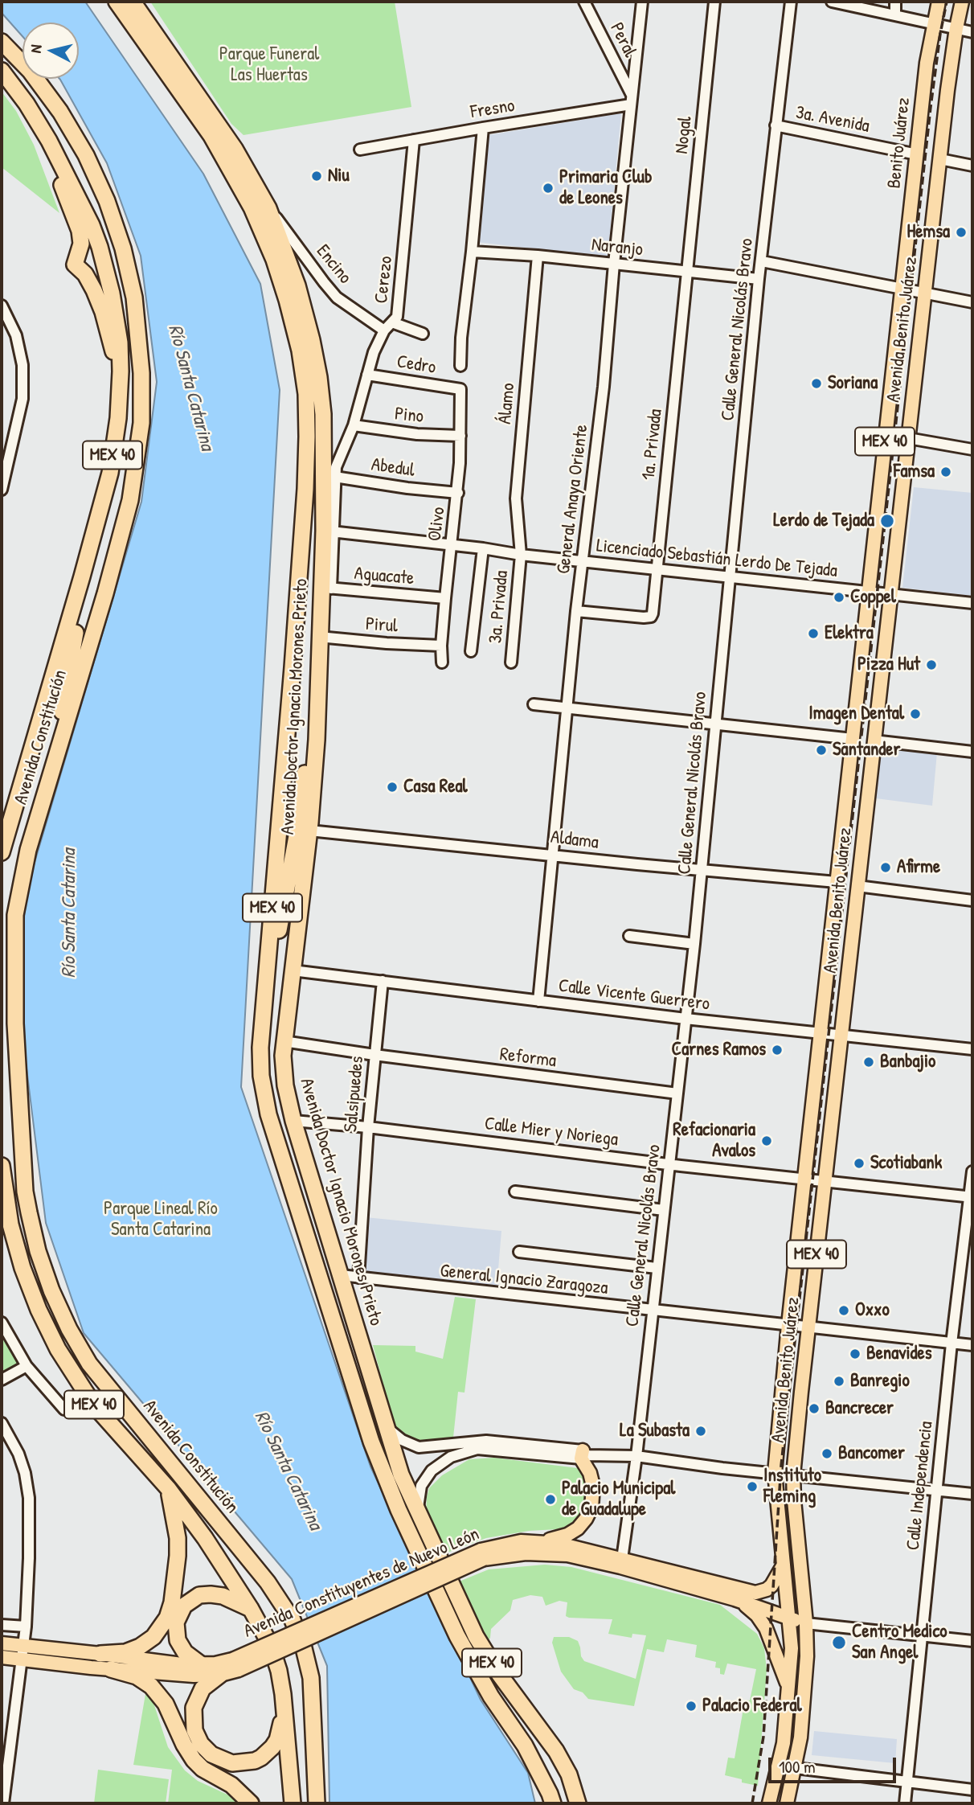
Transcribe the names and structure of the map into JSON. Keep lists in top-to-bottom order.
{
  "streets": {
    "highway": ["MEX 40", "Avenida Doctor Ignacio Morones Prieto", "Avenida Constitución"],
    "main road": ["Benito Juárez", "Avenida Benito Juárez", "Avenida Constituyentes de Nuevo León"],
    "street": [
      "Peral",
      "Fresno",
      "3a. Avenida",
      "Nogal",
      "Naranjo",
      "Encino",
      "Cerezo",
      "Calle General Nicolás Bravo",
      "Cedro",
      "Álamo",
      "Pino",
      "1a. Privada",
      "Abedul",
      "General Anaya Oriente",
      "Olivo",
      "Licenciado Sebastián Lerdo De Tejada",
      "Aguacate",
      "3a. Privada",
      "Pirul",
      "Aldama",
      "Calle Vicente Guerrero",
      "Reforma",
      "Salsipuedes",
      "Calle Mier y Noriega",
      "General Ignacio Zaragoza",
      "Calle Independencia"
    ]
  },
  "crossings": [
    ["Peral", "Fresno"],
    ["Peral", "General Anaya Oriente"],
    ["Fresno", "Cerezo"],
    ["Fresno", "General Anaya Oriente"],
    ["3a. Avenida", "Benito Juárez"],
    ["3a. Avenida", "Calle General Nicolás Bravo"],
    ["Nogal", "Naranjo"],
    ["Nogal", "1a. Privada"],
    ["Benito Juárez", "Avenida Benito Juárez"],
    ["Naranjo", "Calle General Nicolás Bravo"],
    ["Naranjo", "Álamo"],
    ["Naranjo", "1a. Privada"],
    ["Naranjo", "General Anaya Oriente"],
    ["Encino", "Cerezo"],
    ["Encino", "Avenida Doctor Ignacio Morones Prieto"],
    ["Cerezo", "Cedro"],
    ["Cerezo", "Pino"],
    ["Cerezo", "Abedul"],
    ["Cerezo", "Avenida Doctor Ignacio Morones Prieto"],
    ["Calle General Nicolás Bravo", "Licenciado Sebastián Lerdo De Tejada"],
    ["Calle General Nicolás Bravo", "Aldama"],
    ["Calle General Nicolás Bravo", "Calle Vicente Guerrero"],
    ["Calle General Nicolás Bravo", "Reforma"],
    ["Calle General Nicolás Bravo", "Calle Mier y Noriega"],
    ["Calle General Nicolás Bravo", "General Ignacio Zaragoza"],
    ["Calle General Nicolás Bravo", "Avenida Constituyentes de Nuevo León"],
    ["Avenida Benito Juárez", "Licenciado Sebastián Lerdo De Tejada"],
    ["Avenida Benito Juárez", "Aldama"],
    ["Avenida Benito Juárez", "Calle Vicente Guerrero"],
    ["Avenida Benito Juárez", "Calle Mier y Noriega"],
    ["Avenida Benito Juárez", "General Ignacio Zaragoza"],
    ["Avenida Benito Juárez", "Avenida Constituyentes de Nuevo León"],
    ["Cedro", "Olivo"],
    ["Álamo", "Licenciado Sebastián Lerdo De Tejada"],
    ["Álamo", "3a. Privada"],
    ["Pino", "Olivo"],
    ["1a. Privada", "General Anaya Oriente"],
    ["1a. Privada", "Licenciado Sebastián Lerdo De Tejada"],
    ["Abedul", "Olivo"],
    ["Abedul", "Avenida Doctor Ignacio Morones Prieto"],
    ["General Anaya Oriente", "Licenciado Sebastián Lerdo De Tejada"],
    ["General Anaya Oriente", "Aldama"],
    ["General Anaya Oriente", "Calle Vicente Guerrero"],
    ["Olivo", "Licenciado Sebastián Lerdo De Tejada"],
    ["Olivo", "Aguacate"],
    ["Olivo", "Pirul"],
    ["Licenciado Sebastián Lerdo De Tejada", "3a. Privada"],
    ["Licenciado Sebastián Lerdo De Tejada", "Avenida Doctor Ignacio Morones Prieto"],
    ["Aguacate", "Avenida Doctor Ignacio Morones Prieto"],
    ["Pirul", "Avenida Doctor Ignacio Morones Prieto"],
    ["Avenida Doctor Ignacio Morones Prieto", "Aldama"],
    ["Avenida Doctor Ignacio Morones Prieto", "Calle Vicente Guerrero"],
    ["Avenida Doctor Ignacio Morones Prieto", "Reforma"],
    ["Avenida Doctor Ignacio Morones Prieto", "Calle Mier y Noriega"],
    ["Avenida Doctor Ignacio Morones Prieto", "General Ignacio Zaragoza"],
    ["Calle Vicente Guerrero", "Salsipuedes"],
    ["Reforma", "Salsipuedes"],
    ["Salsipuedes", "Calle Mier y Noriega"],
    ["Salsipuedes", "General Ignacio Zaragoza"],
    ["Calle Mier y Noriega", "Calle Independencia"],
    ["General Ignacio Zaragoza", "Calle Independencia"]
  ],
  "water": ["Río Santa Catarina"],
  "parks": ["Parque Funeral Las Huertas", "Parque Lineal Río Santa Catarina"],
  "places": [
    "Niu",
    "Primaria Club de Leones",
    "Hemsa",
    "Soriana",
    "Famsa",
    "Lerdo de Tejada",
    "Coppel",
    "Elektra",
    "Pizza Hut",
    "Imagen Dental",
    "Santander",
    "Casa Real",
    "Afirme",
    "Carnes Ramos",
    "Banbajio",
    "Refacionaria Avalos",
    "Scotiabank",
    "Oxxo",
    "Benavides",
    "Banregio",
    "Bancrecer",
    "La Subasta",
    "Bancomer",
    "Instituto Fleming",
    "Palacio Municipal de Guadalupe",
    "Centro Medico San Angel",
    "Palacio Federal"
  ],
  "scale_bar": "100 m",
  "north": "left"
}
